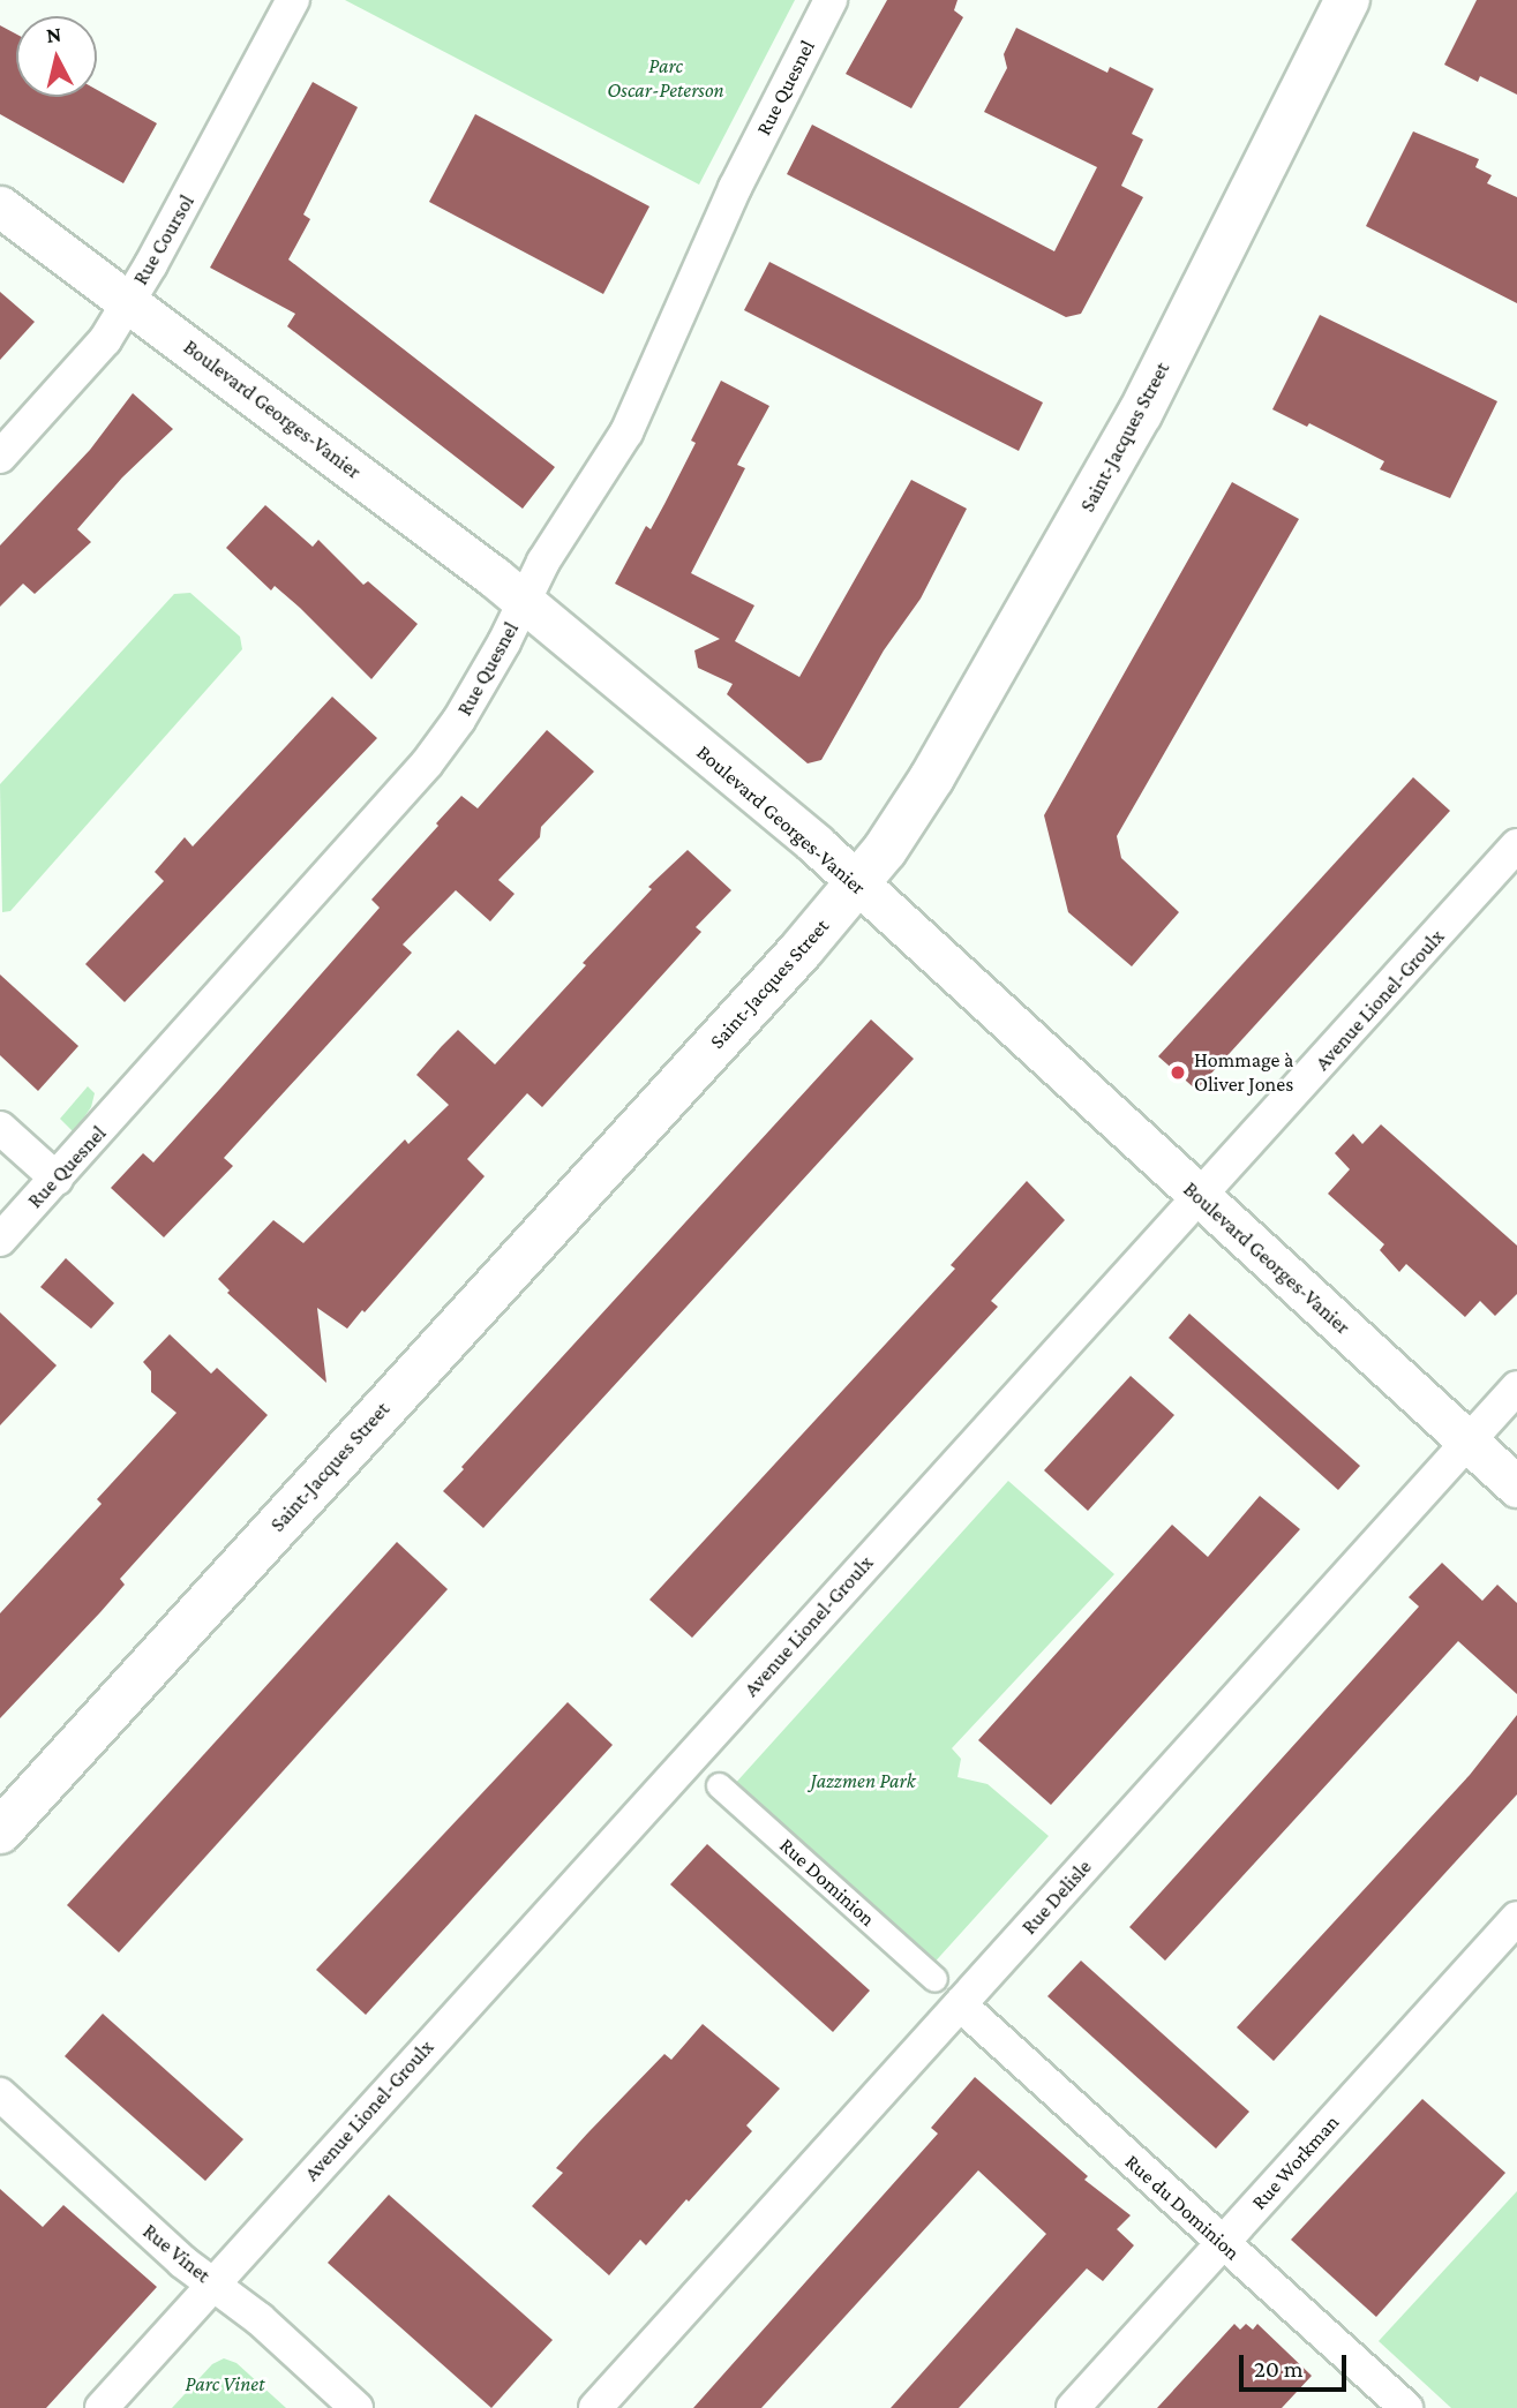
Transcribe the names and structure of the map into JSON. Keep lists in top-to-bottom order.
{
  "streets": {
    "main road": ["Saint-Jacques Street"],
    "street": [
      "Rue Quesnel",
      "Rue Coursol",
      "Boulevard Georges-Vanier",
      "Avenue Lionel-Groulx",
      "Rue Dominion",
      "Rue Delisle",
      "Rue Workman",
      "Rue du Dominion",
      "Rue Vinet"
    ]
  },
  "crossings": [
    ["Rue Quesnel", "Boulevard Georges-Vanier"],
    ["Rue Coursol", "Boulevard Georges-Vanier"],
    ["Boulevard Georges-Vanier", "Saint-Jacques Street"],
    ["Boulevard Georges-Vanier", "Avenue Lionel-Groulx"],
    ["Boulevard Georges-Vanier", "Rue Delisle"],
    ["Avenue Lionel-Groulx", "Rue Vinet"],
    ["Rue Delisle", "Rue du Dominion"],
    ["Rue Workman", "Rue du Dominion"]
  ],
  "parks": ["Parc Oscar-Peterson", "Jazzmen Park", "Parc Vinet"],
  "places": ["Hommage à Oliver Jones"],
  "scale_bar": "20 m",
  "north": "top"
}
